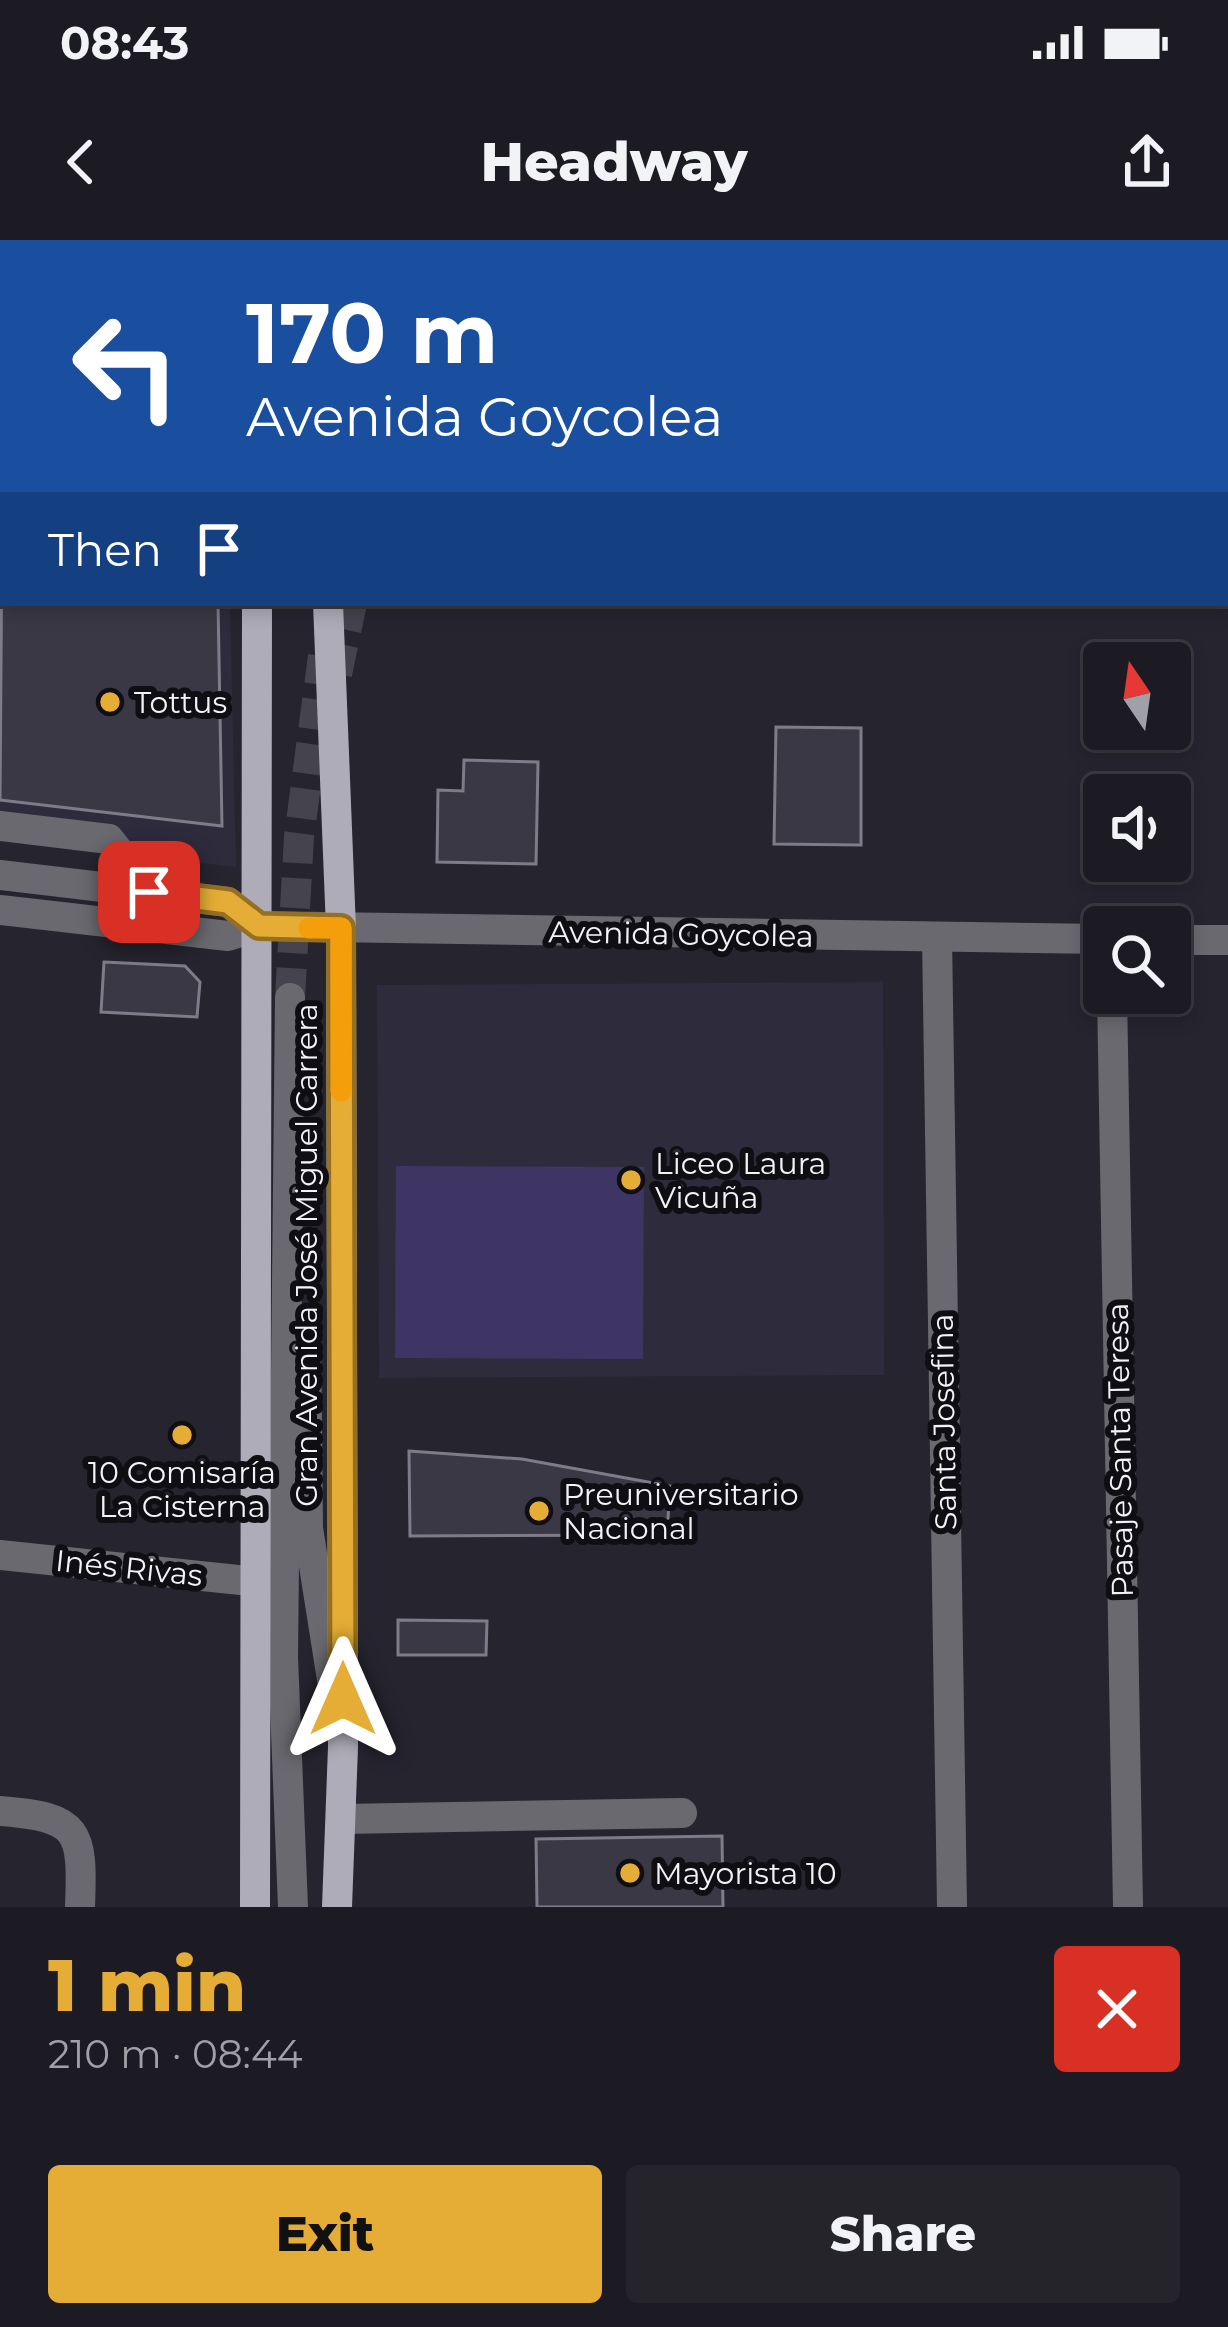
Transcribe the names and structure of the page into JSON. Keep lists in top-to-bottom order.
{
  "streets": {
    "main road": ["Gran Avenida José Miguel Carrera"],
    "street": [
      "Avenida Goycolea",
      "Santa Josefina",
      "Pasaje Santa Teresa",
      "Inés Rivas"
    ]
  },
  "crossings": [
    ["Avenida Goycolea", "Gran Avenida José Miguel Carrera"],
    ["Avenida Goycolea", "Santa Josefina"],
    ["Gran Avenida José Miguel Carrera", "Inés Rivas"]
  ],
  "places": [
    "Tottus",
    "Liceo Laura Vicuña",
    "10 Comisaría La Cisterna",
    "Preuniversitario Nacional",
    "Mayorista 10"
  ],
  "north": "top",
  "page": {
    "status": "08:43",
    "header": "Headway",
    "turn": ["170 m", "Avenida Goycolea"],
    "then": "Then",
    "heading": ["1 min", "210 m · 08:44"],
    "buttons": ["Exit", "Share"]
  }
}
